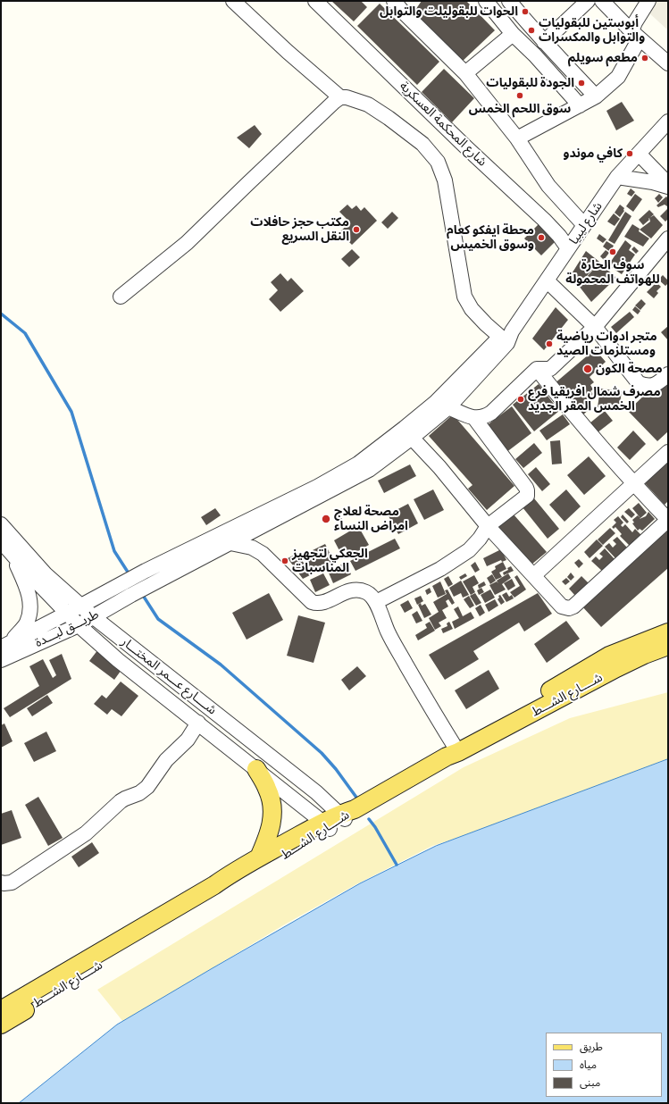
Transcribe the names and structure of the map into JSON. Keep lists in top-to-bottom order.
{
  "streets": {
    "main road": ["شــــارع الشـــط"],
    "street": [
      "شارع المحكمة العسكرية",
      "شارع ليبيا",
      "طريـــق لبـــدة",
      "شــــارع عـــمر المختـــار"
    ]
  },
  "crossings": [
    ["شارع المحكمة العسكرية", "شارع ليبيا"],
    ["شارع ليبيا", "طريـــق لبـــدة"],
    ["طريـــق لبـــدة", "شــــارع عـــمر المختـــار"],
    ["شــــارع عـــمر المختـــار", "شــــارع الشـــط"]
  ],
  "places": [
    "الحوات للبقوليلت والتوابل",
    "أبوستين للبقوليات والتوابل والمكسرات",
    "مطعم سويلم",
    "الجودة للبقوليات",
    "سوق اللحم الخمس",
    "كافي موندو",
    "مكتب حجز حافلات النقل السريع",
    "محطة ايفكو كعام وسوق الخميس",
    "سوف الحارة للهواتف المحمولة",
    "متجر ادوات رياضية ومستلزمات الصيد",
    "مصحة الكون",
    "مصرف شمال افريقيا فرع الخمس المقر الجديد",
    "مصحة لعلاج امراض النساء",
    "الجعكي لتجهيز المناسبات"
  ],
  "legend": ["طريق", "مياه", "مبنى"]
}
